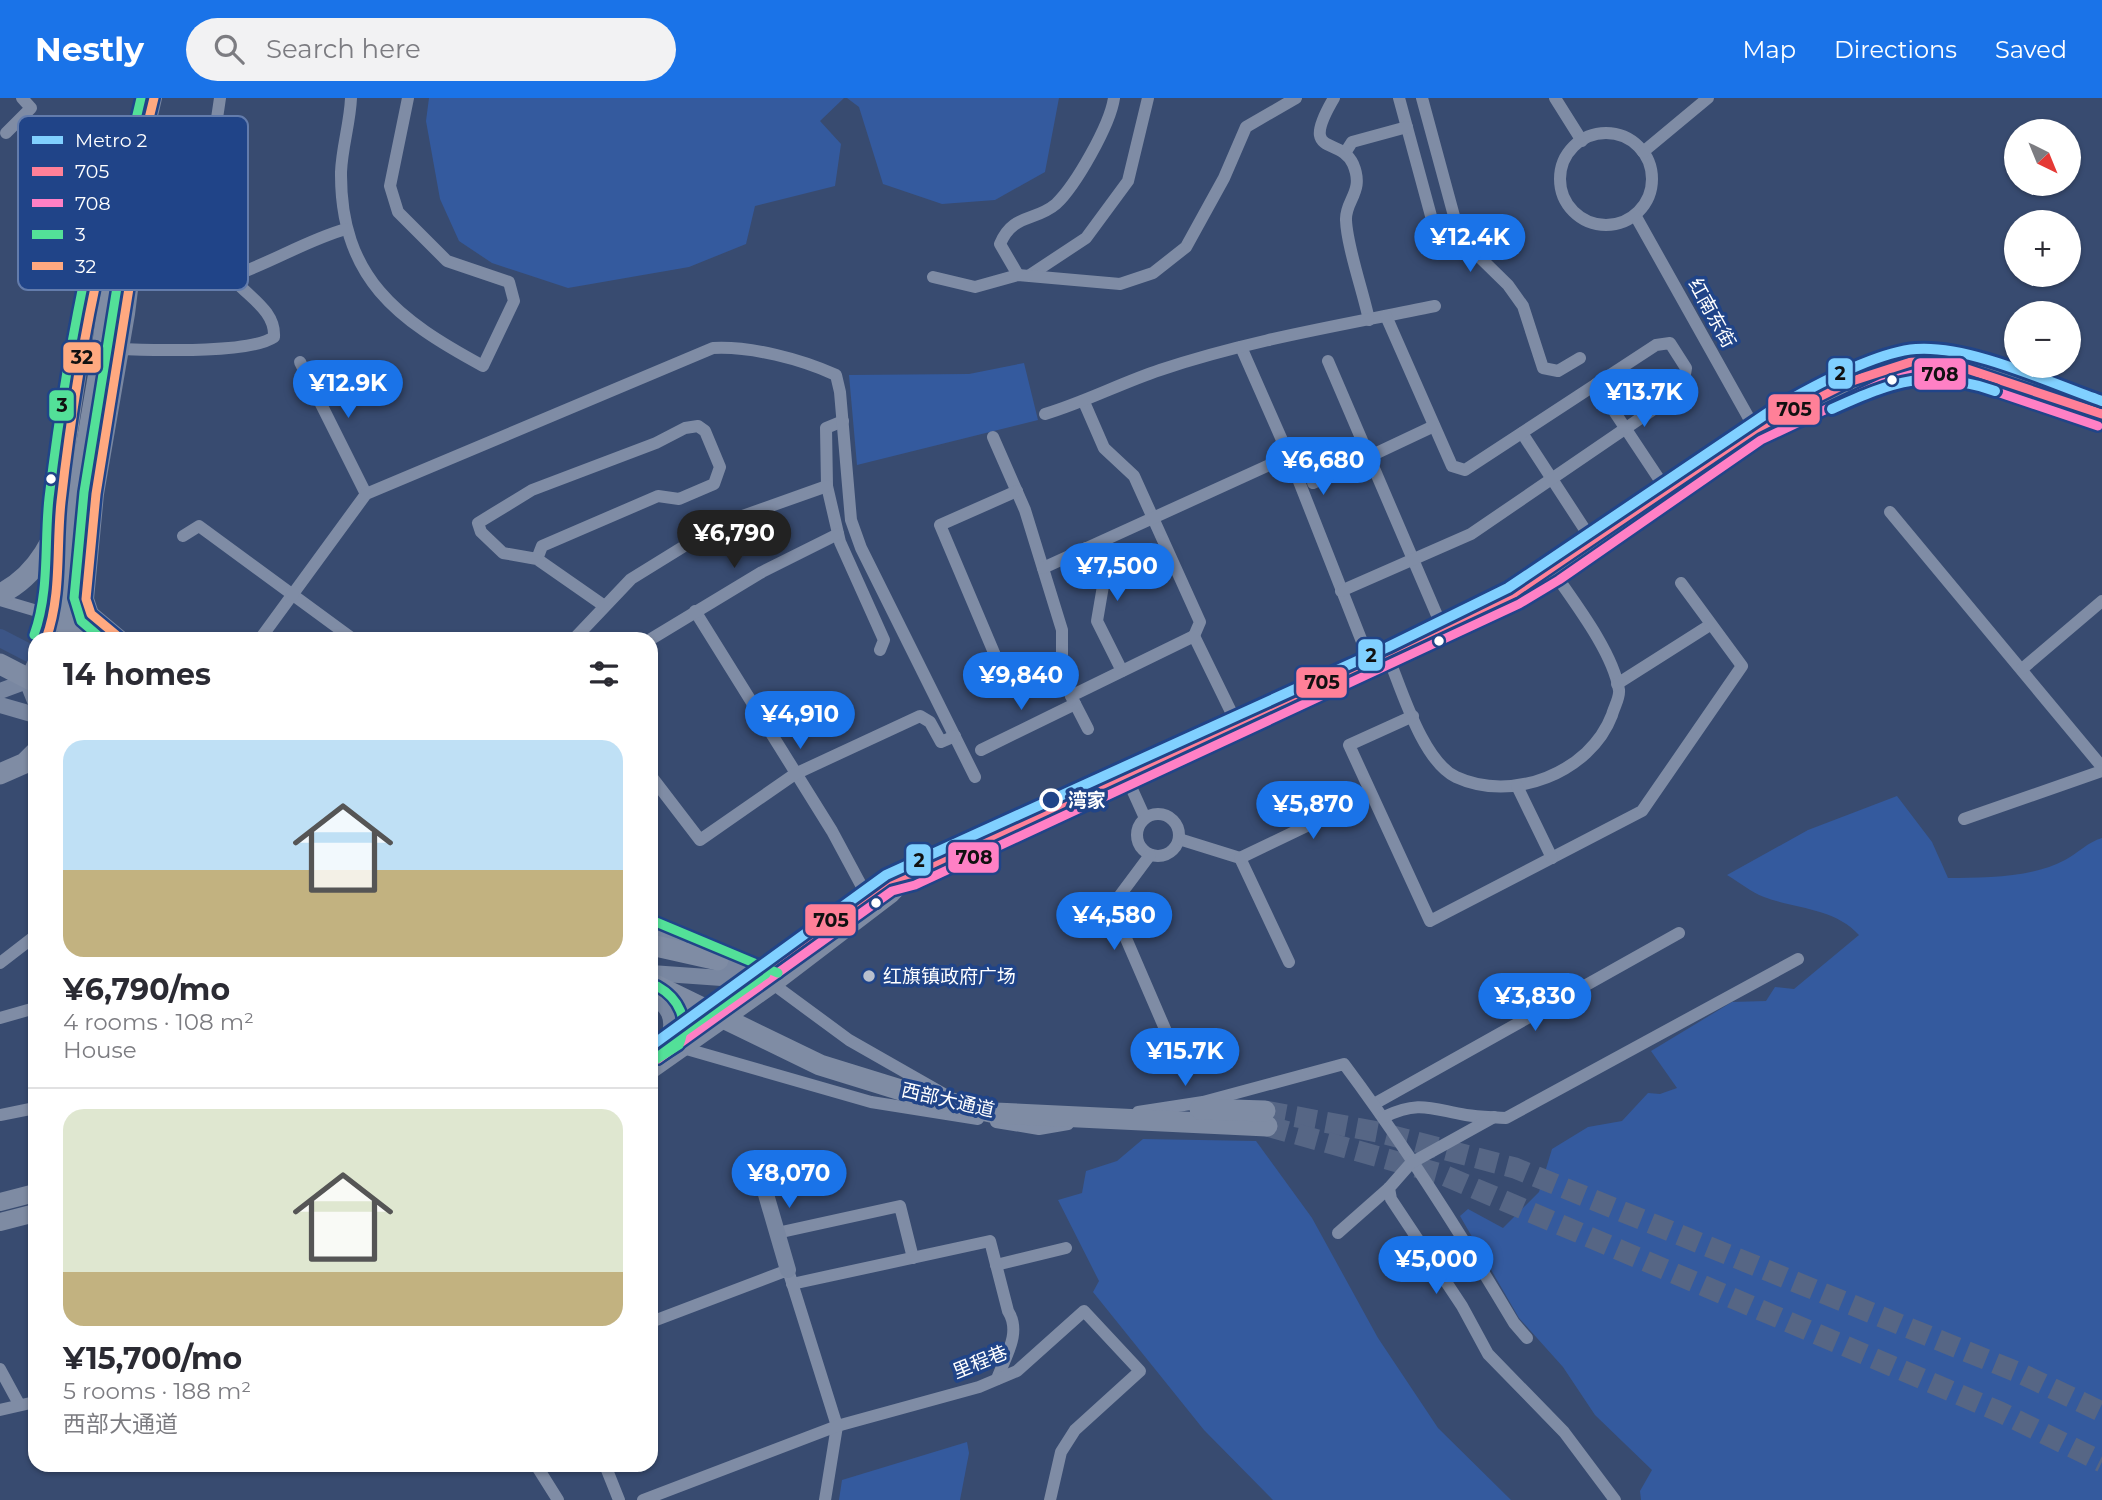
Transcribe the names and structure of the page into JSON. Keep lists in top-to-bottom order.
{
  "streets": {
    "highway": ["西部大通道"],
    "street": ["红南东街", "里程巷"]
  },
  "places": ["湾家", "红旗镇政府广场"],
  "lines": [
    "transit line 3",
    "transit line 32",
    "metro line 2",
    "transit line 705",
    "transit line 708"
  ],
  "legend": [
    "Metro 2",
    "705",
    "708",
    "3",
    "32"
  ],
  "north": "bottom right",
  "page": {
    "header": "Nestly",
    "search": "Search here",
    "nav": ["Map", "Directions", "Saved"],
    "map_buttons": ["+", "−"],
    "price": [
      "¥12.4K",
      "¥12.9K",
      "¥13.7K",
      "¥6,680",
      "¥6,790",
      "¥7,500",
      "¥9,840",
      "¥4,910",
      "¥5,870",
      "¥4,580",
      "¥3,830",
      "¥15.7K",
      "¥8,070",
      "¥5,000"
    ],
    "heading": "14 homes",
    "list": [
      {
        "name": "¥6,790/mo",
        "note": "4 rooms · 108 m² · House"
      },
      {
        "name": "¥15,700/mo",
        "note": "5 rooms · 188 m² · 西部大通道"
      }
    ]
  }
}
